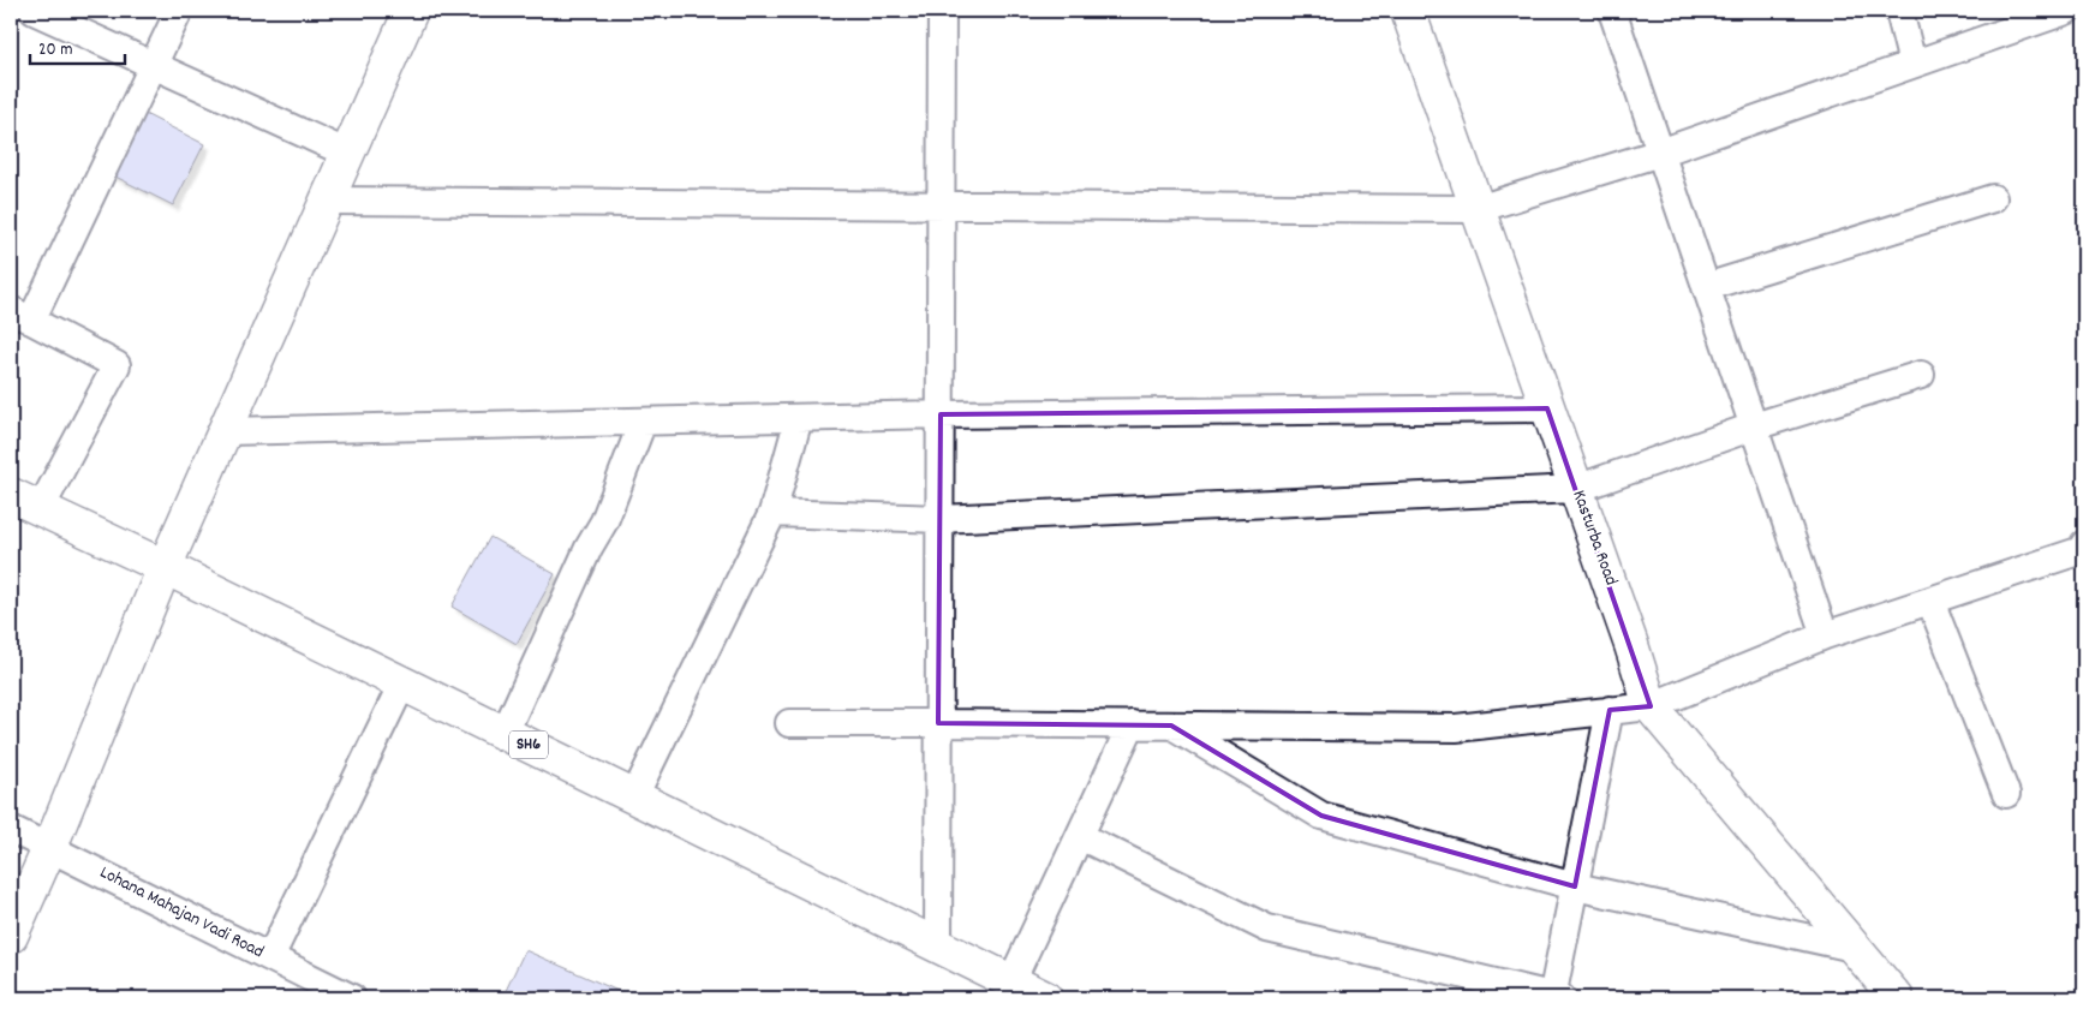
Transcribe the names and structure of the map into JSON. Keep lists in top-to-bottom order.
{
  "streets": {
    "street": ["Kasturba Road", "SH6", "Lohana Mahajan Vadi Road"]
  },
  "scale_bar": "20 m"
}
